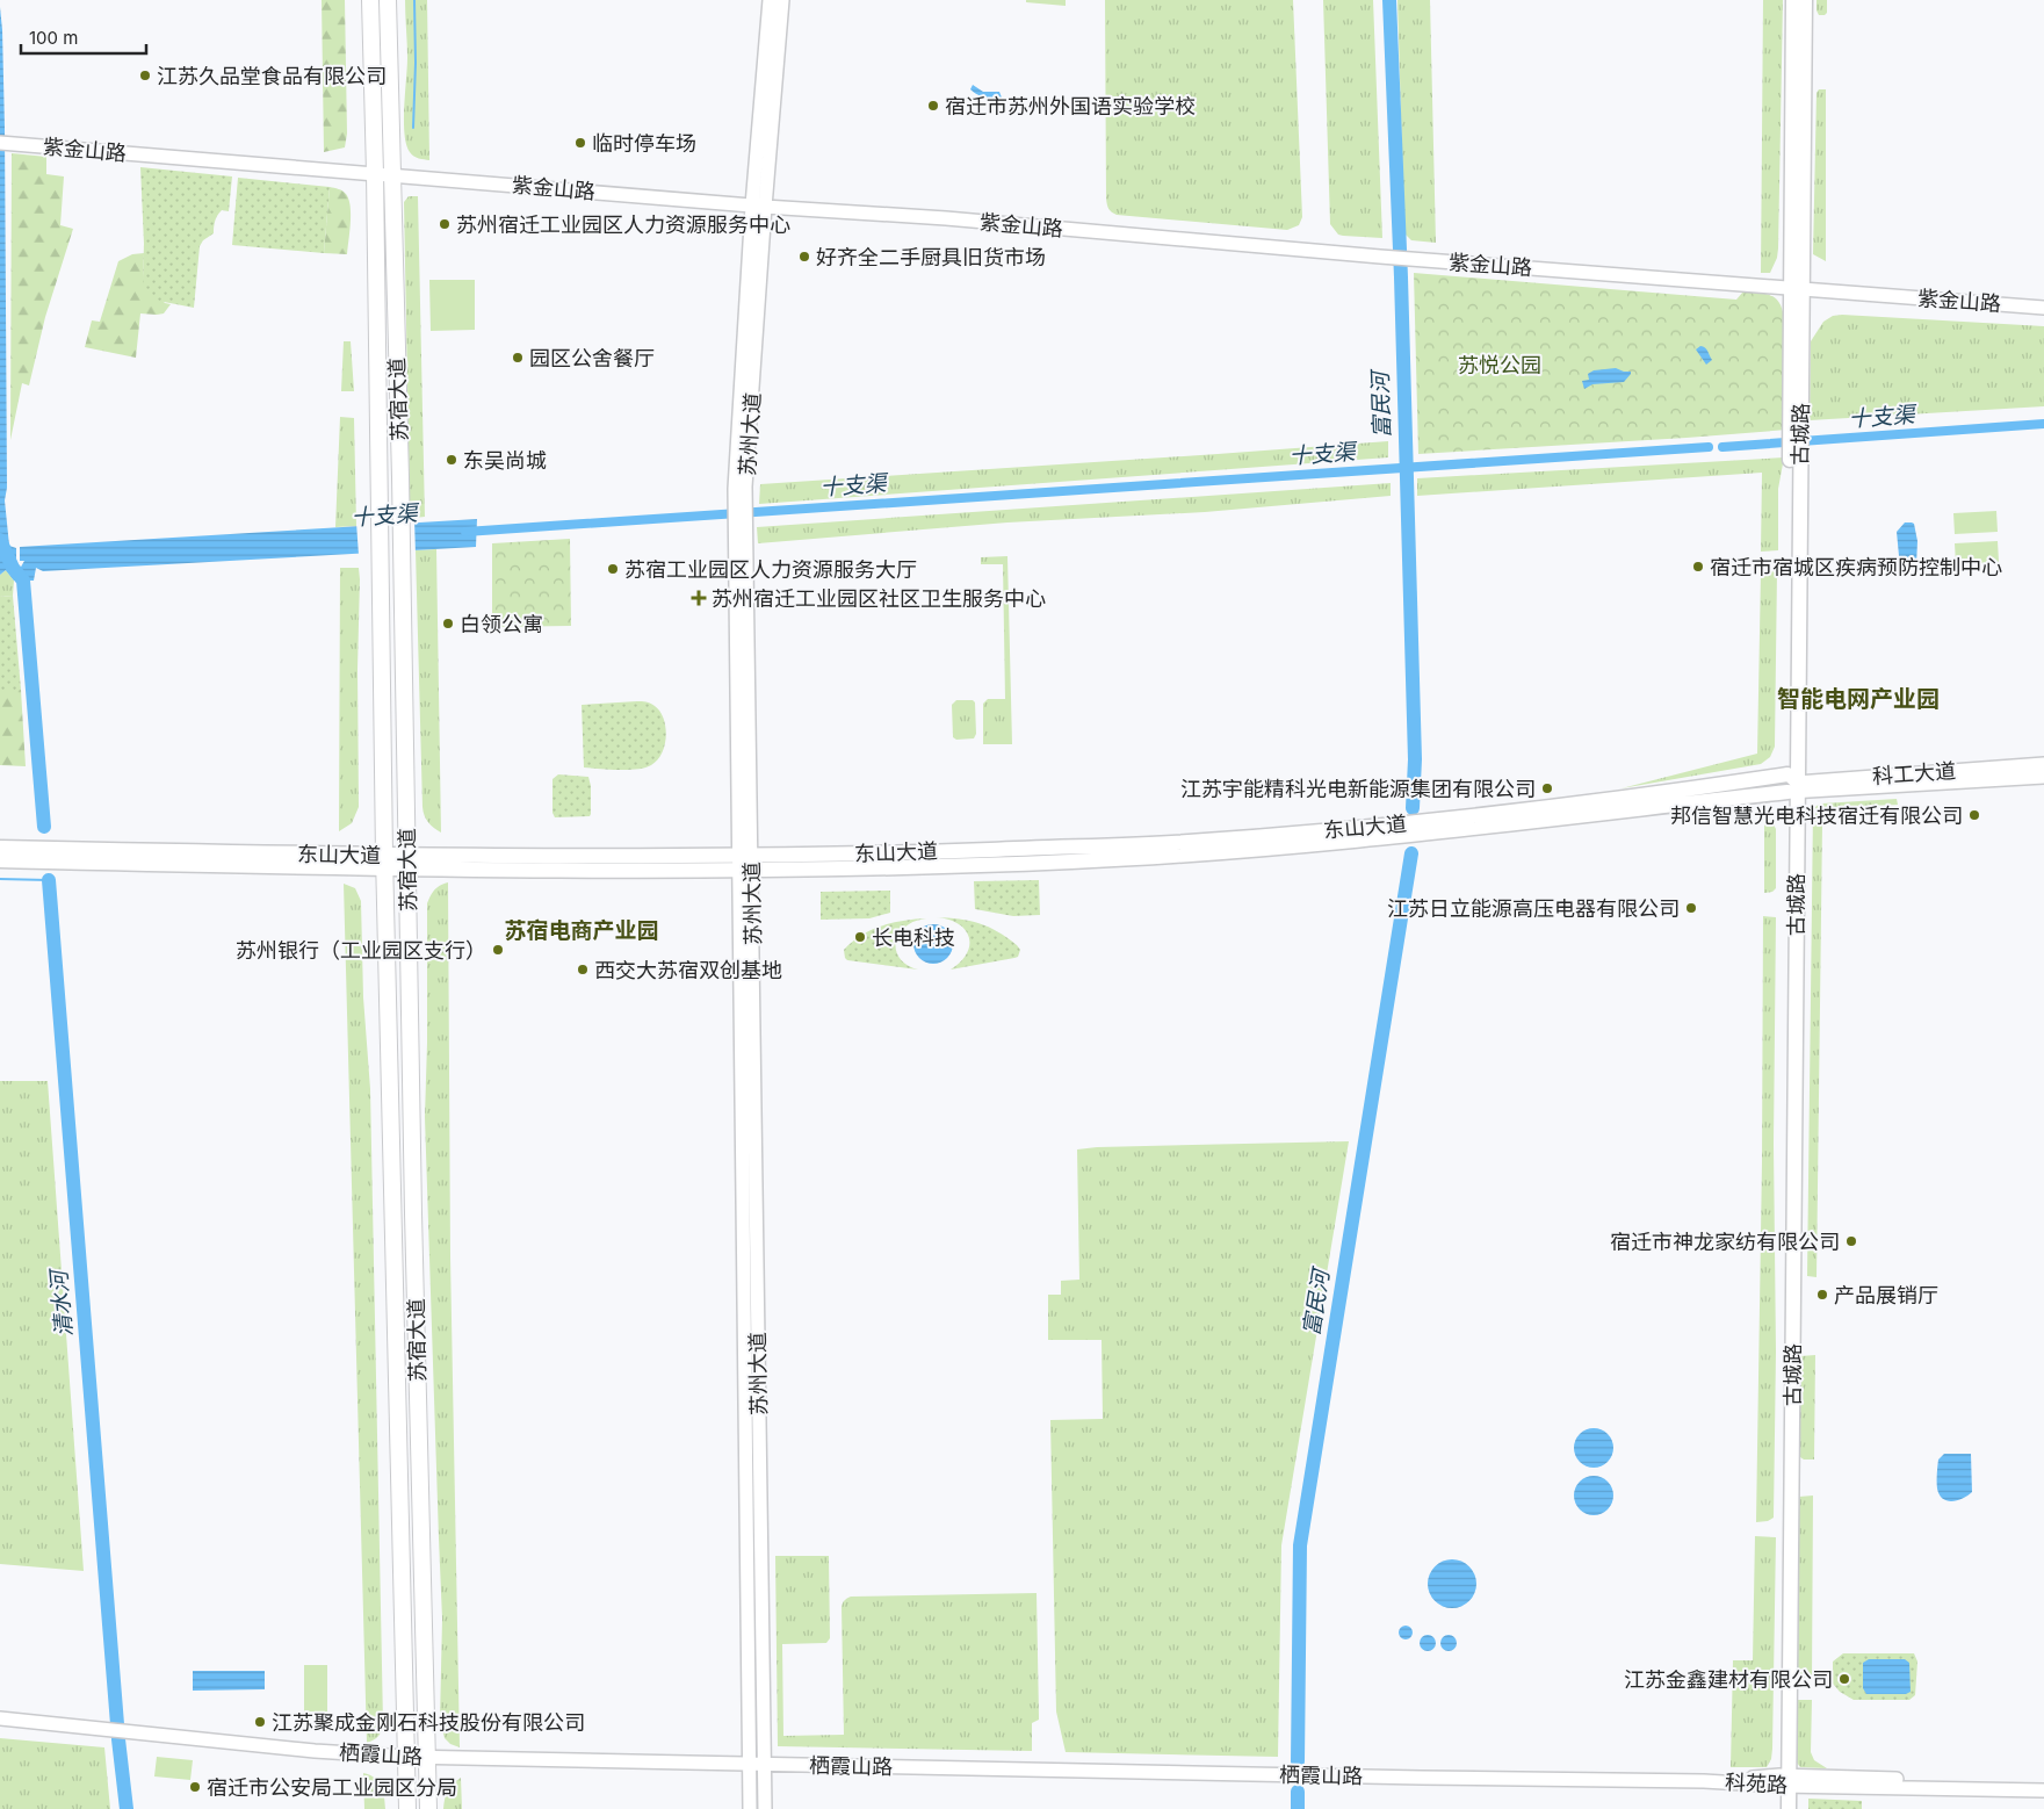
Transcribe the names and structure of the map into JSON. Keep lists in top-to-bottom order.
{
  "streets": {
    "main road": ["苏宿大道", "古城路", "东山大道"],
    "street": [
      "紫金山路",
      "苏州大道",
      "科工大道",
      "栖霞山路",
      "科苑路"
    ]
  },
  "crossings": [
    ["紫金山路", "苏宿大道"],
    ["紫金山路", "苏州大道"],
    ["紫金山路", "古城路"],
    ["苏宿大道", "东山大道"],
    ["苏宿大道", "栖霞山路"],
    ["苏州大道", "东山大道"],
    ["苏州大道", "栖霞山路"],
    ["古城路", "科工大道"],
    ["古城路", "东山大道"],
    ["古城路", "科苑路"],
    ["科工大道", "东山大道"],
    ["栖霞山路", "科苑路"]
  ],
  "districts": ["智能电网产业园", "苏宿电商产业园"],
  "water": ["富民河", "十支渠", "清水河"],
  "parks": ["苏悦公园"],
  "places": {
    "other": [
      "江苏久品堂食品有限公司",
      "宿迁市苏州外国语实验学校",
      "临时停车场",
      "苏州宿迁工业园区人力资源服务中心",
      "好齐全二手厨具旧货市场",
      "园区公舍餐厅",
      "东吴尚城",
      "宿迁市宿城区疾病预防控制中心",
      "苏宿工业园区人力资源服务大厅",
      "白领公寓",
      "江苏宇能精科光电新能源集团有限公司",
      "邦信智慧光电科技宿迁有限公司",
      "江苏日立能源高压电器有限公司",
      "长电科技",
      "苏州银行（工业园区支行）",
      "西交大苏宿双创基地",
      "宿迁市神龙家纺有限公司",
      "产品展销厅",
      "江苏金鑫建材有限公司",
      "江苏聚成金刚石科技股份有限公司",
      "宿迁市公安局工业园区分局"
    ],
    "health": ["苏州宿迁工业园区社区卫生服务中心"]
  },
  "scale_bar": "100 m"
}
